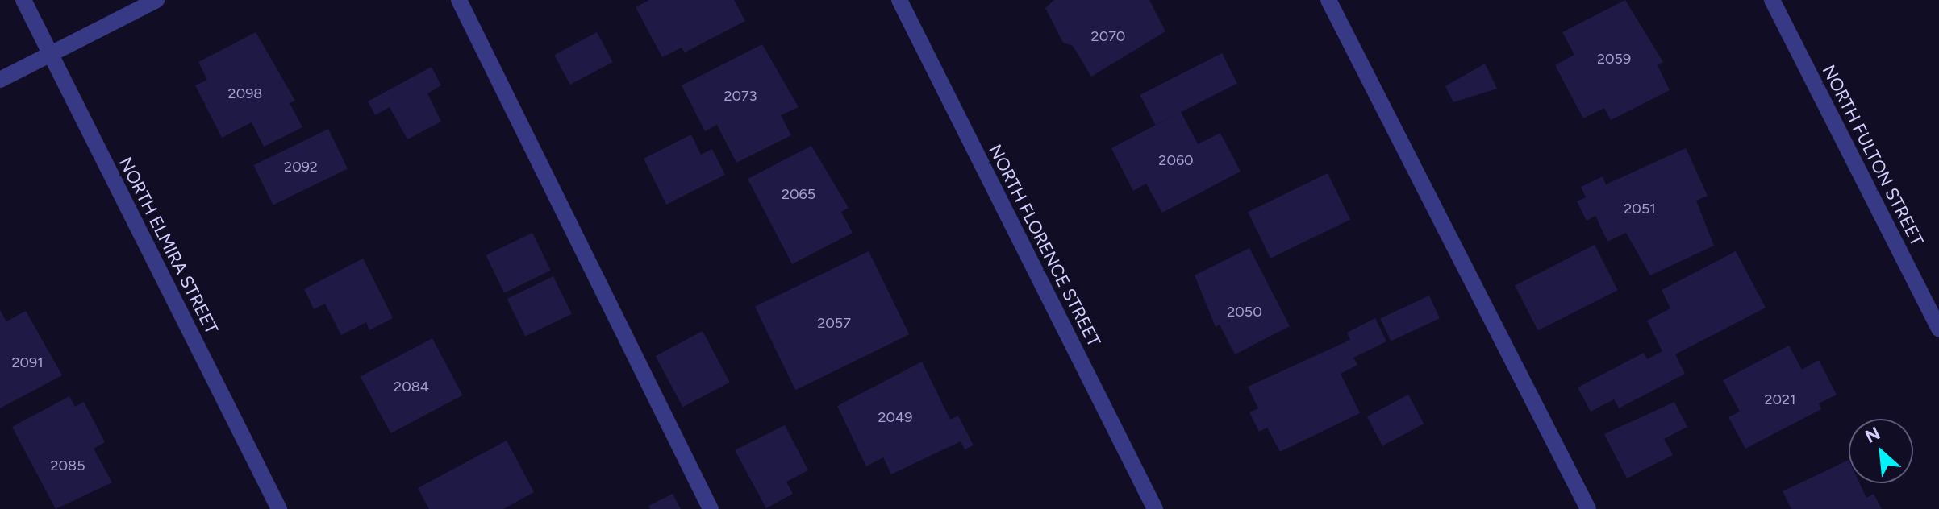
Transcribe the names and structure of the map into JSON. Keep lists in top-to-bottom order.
{
  "streets": {
    "street": ["NORTH FULTON STREET", "NORTH ELMIRA STREET", "NORTH FLORENCE STREET"]
  },
  "house_numbers": [
    "2070",
    "2059",
    "2098",
    "2073",
    "2060",
    "2092",
    "2065",
    "2051",
    "2050",
    "2057",
    "2091",
    "2084",
    "2021",
    "2049",
    "2085"
  ],
  "north": "top left"
}
